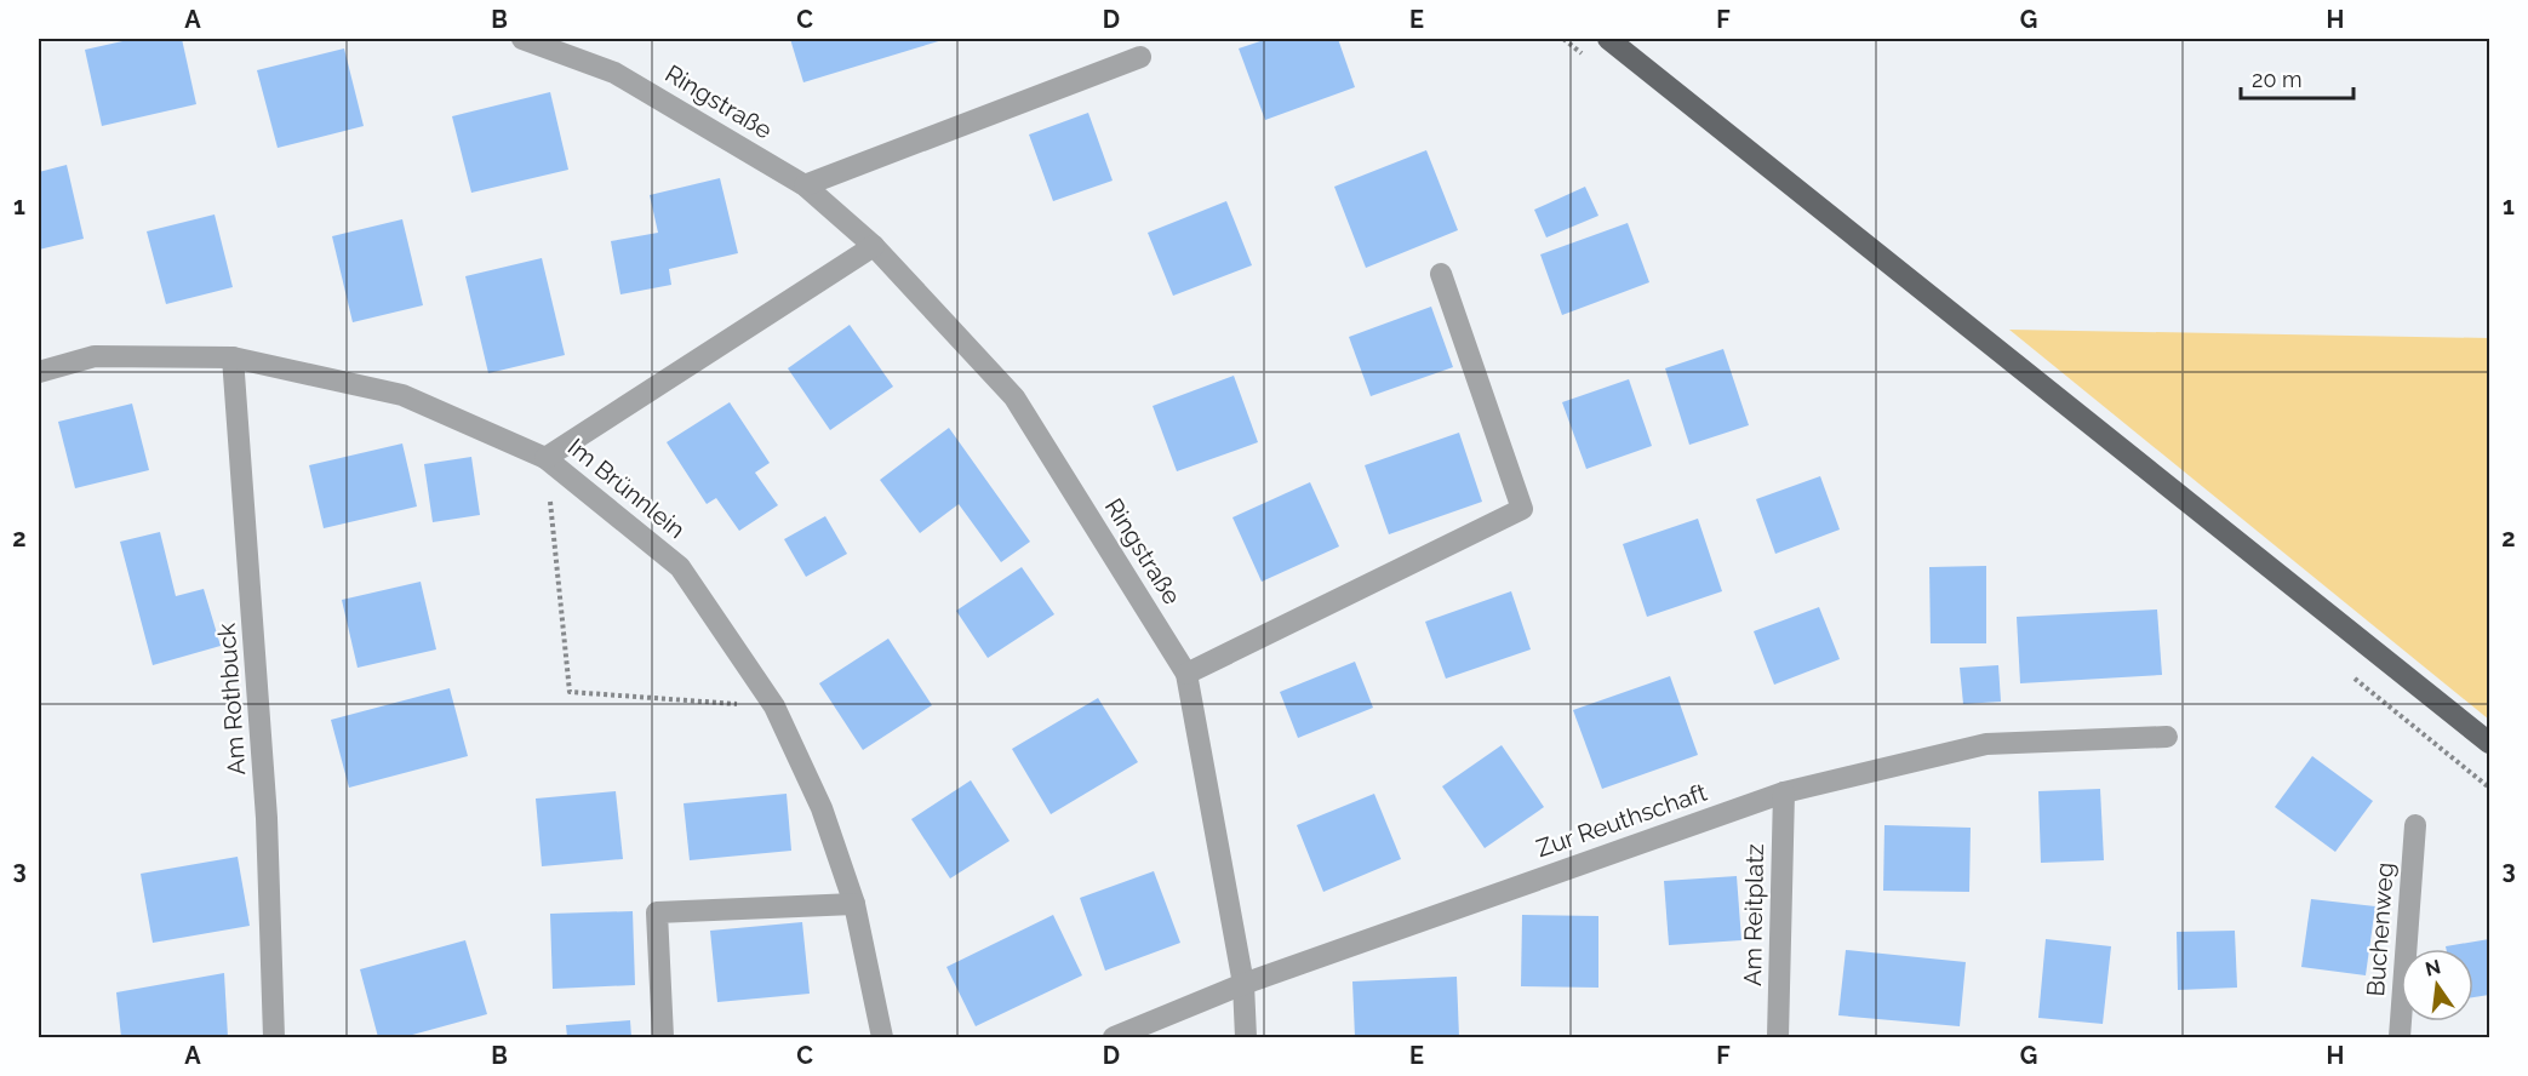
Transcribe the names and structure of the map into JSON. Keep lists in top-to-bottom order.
{
  "streets": {
    "street": [
      "Ringstraße",
      "Im Brünnlein",
      "Am Rothbuck",
      "Zur Reuthschaft",
      "Am Reitplatz",
      "Buchenweg"
    ]
  },
  "crossings": [
    ["Ringstraße", "Zur Reuthschaft"],
    ["Im Brünnlein", "Am Rothbuck"],
    ["Zur Reuthschaft", "Am Reitplatz"]
  ],
  "scale_bar": "20 m",
  "north": "top",
  "grid": {
    "columns": [
      "A",
      "B",
      "C",
      "D",
      "E",
      "F",
      "G",
      "H"
    ],
    "rows": ["1", "2", "3"]
  }
}
